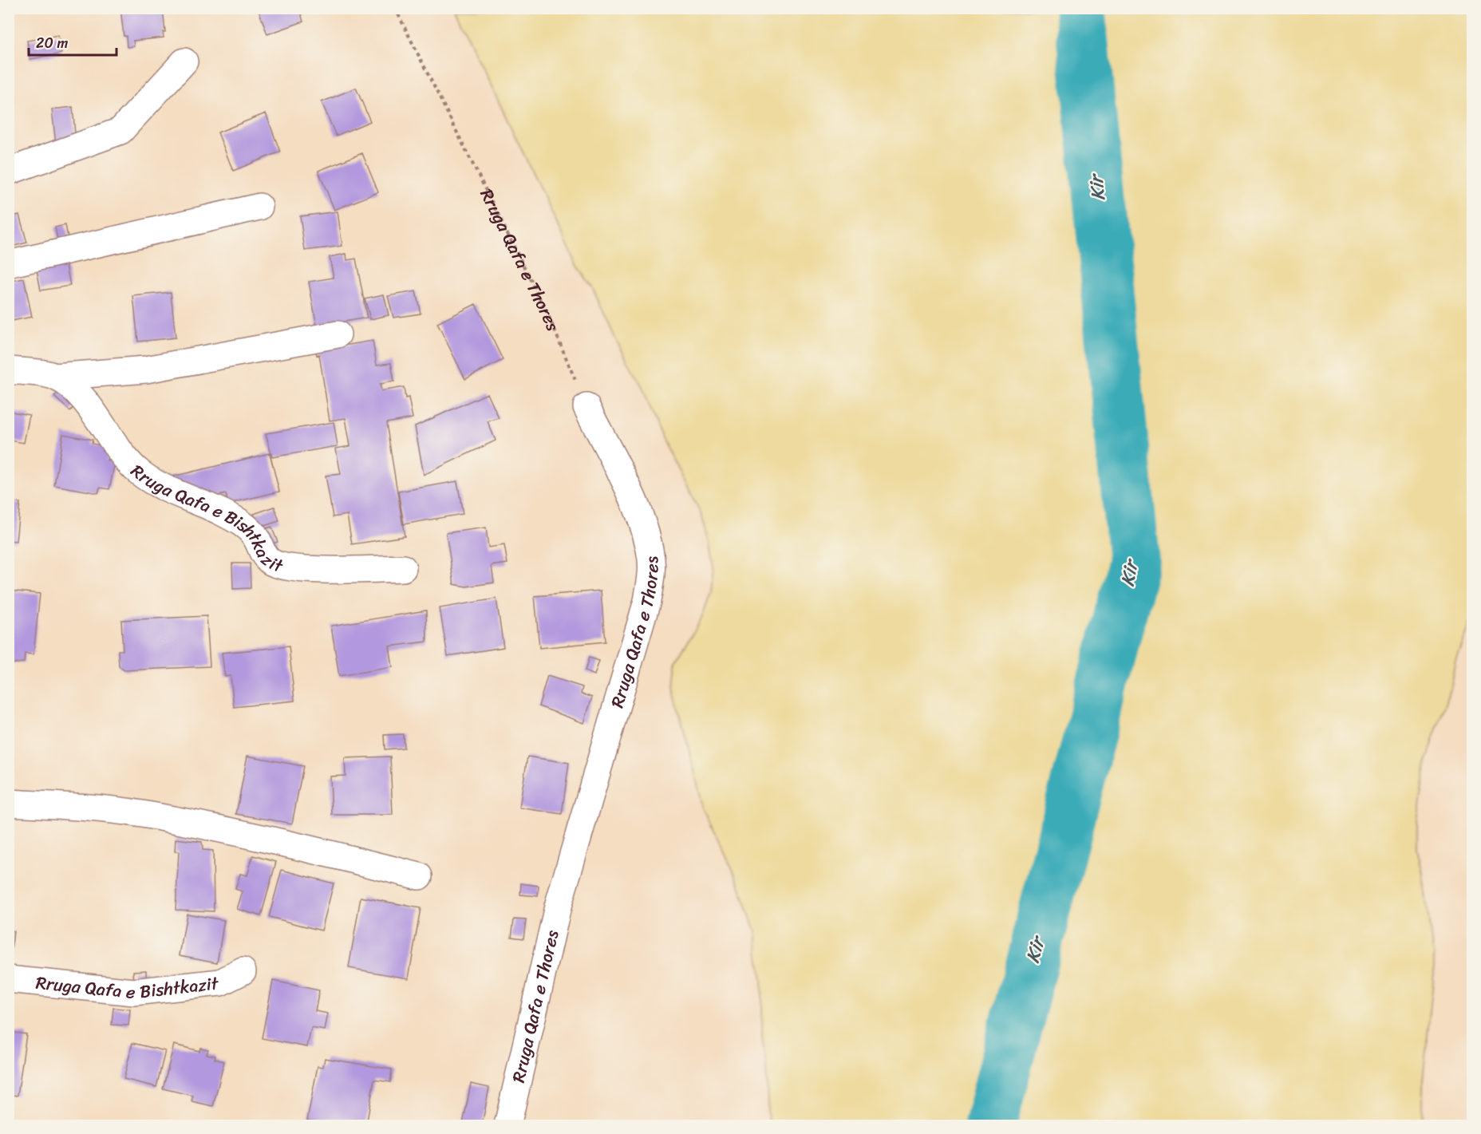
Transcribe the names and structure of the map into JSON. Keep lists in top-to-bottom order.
{
  "streets": {
    "street": ["Rruga Qafa e Thores", "Rruga Qafa e Bishtkazit"]
  },
  "water": ["Kir"],
  "scale_bar": "20 m"
}
